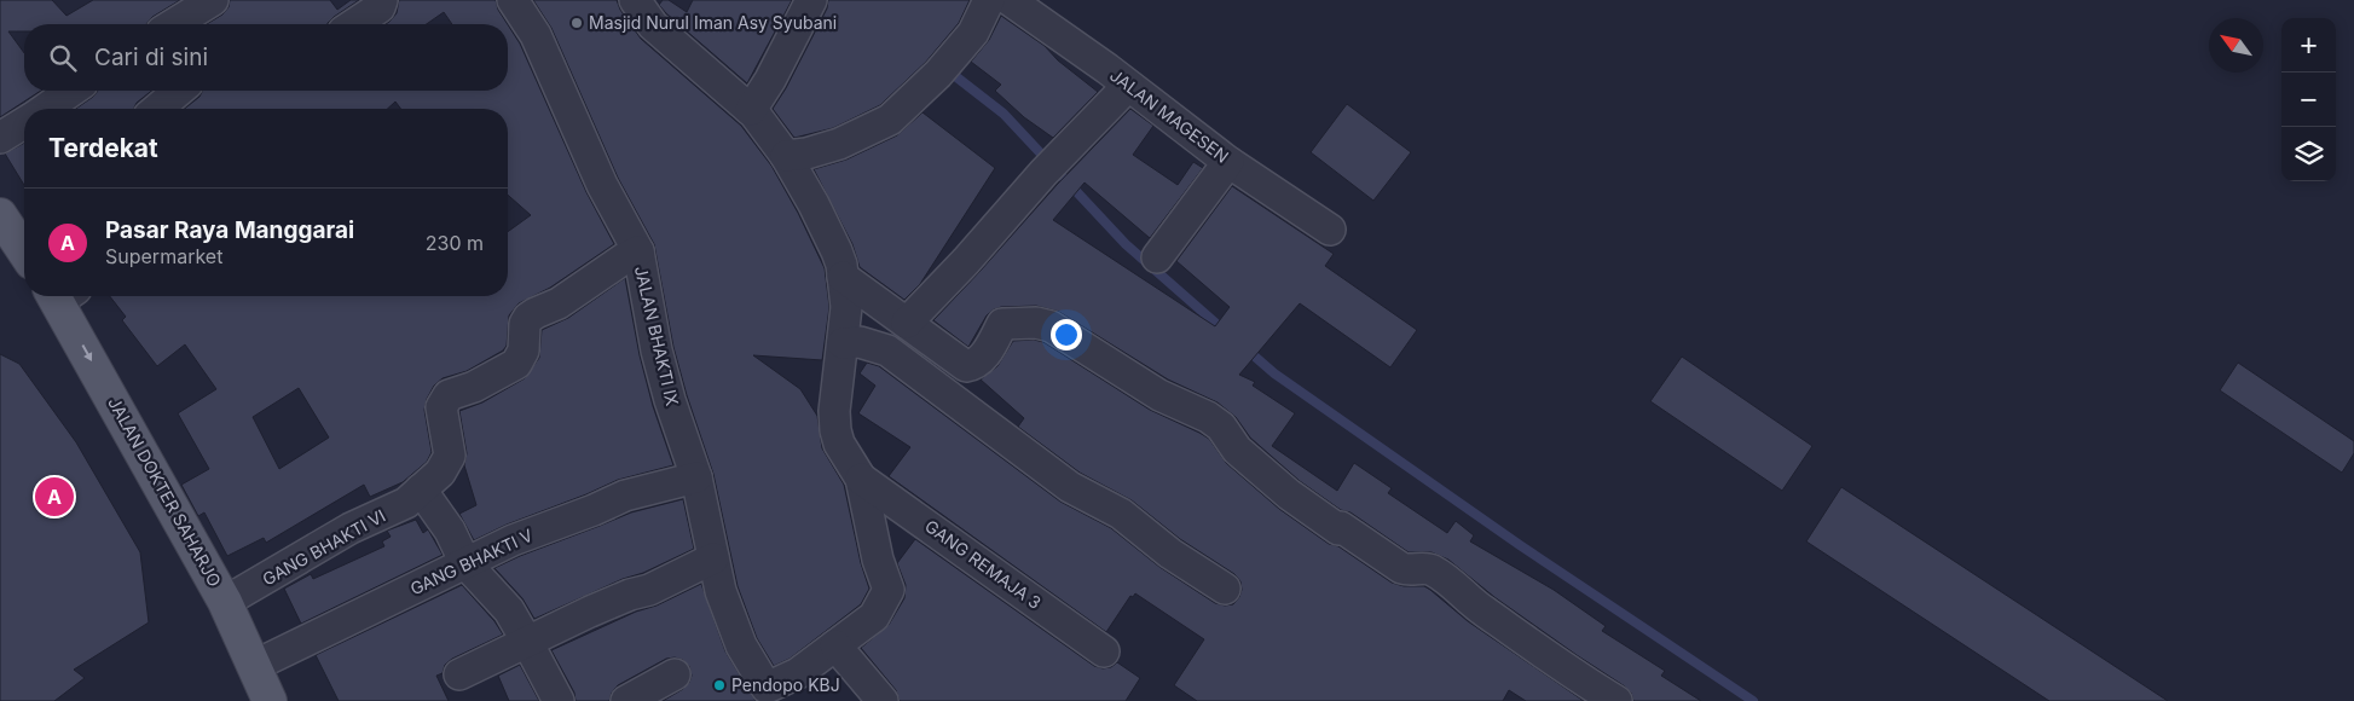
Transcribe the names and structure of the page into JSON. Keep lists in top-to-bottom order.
{
  "streets": {
    "main road": ["JALAN DOKTER SAHARJO"],
    "street": [
      "JALAN MAGESEN",
      "JALAN BHAKTI IX",
      "GANG BHAKTI VI",
      "GANG BHAKTI V",
      "GANG REMAJA 3"
    ]
  },
  "crossings": [
    ["JALAN BHAKTI IX", "GANG BHAKTI VI"],
    ["JALAN BHAKTI IX", "GANG BHAKTI V"],
    ["JALAN DOKTER SAHARJO", "GANG BHAKTI VI"],
    ["JALAN DOKTER SAHARJO", "GANG BHAKTI V"]
  ],
  "one_way": ["JALAN DOKTER SAHARJO"],
  "places": ["Masjid Nurul Iman Asy Syubani", "Pendopo KBJ"],
  "north": "top left",
  "page": {
    "map_buttons": ["+", "−"],
    "search": "Cari di sini",
    "heading": "Terdekat",
    "list": [
      {
        "mark": "A",
        "name": "Pasar Raya Manggarai",
        "note": "Supermarket",
        "value": "230 m"
      }
    ],
    "pins": "A"
  }
}
